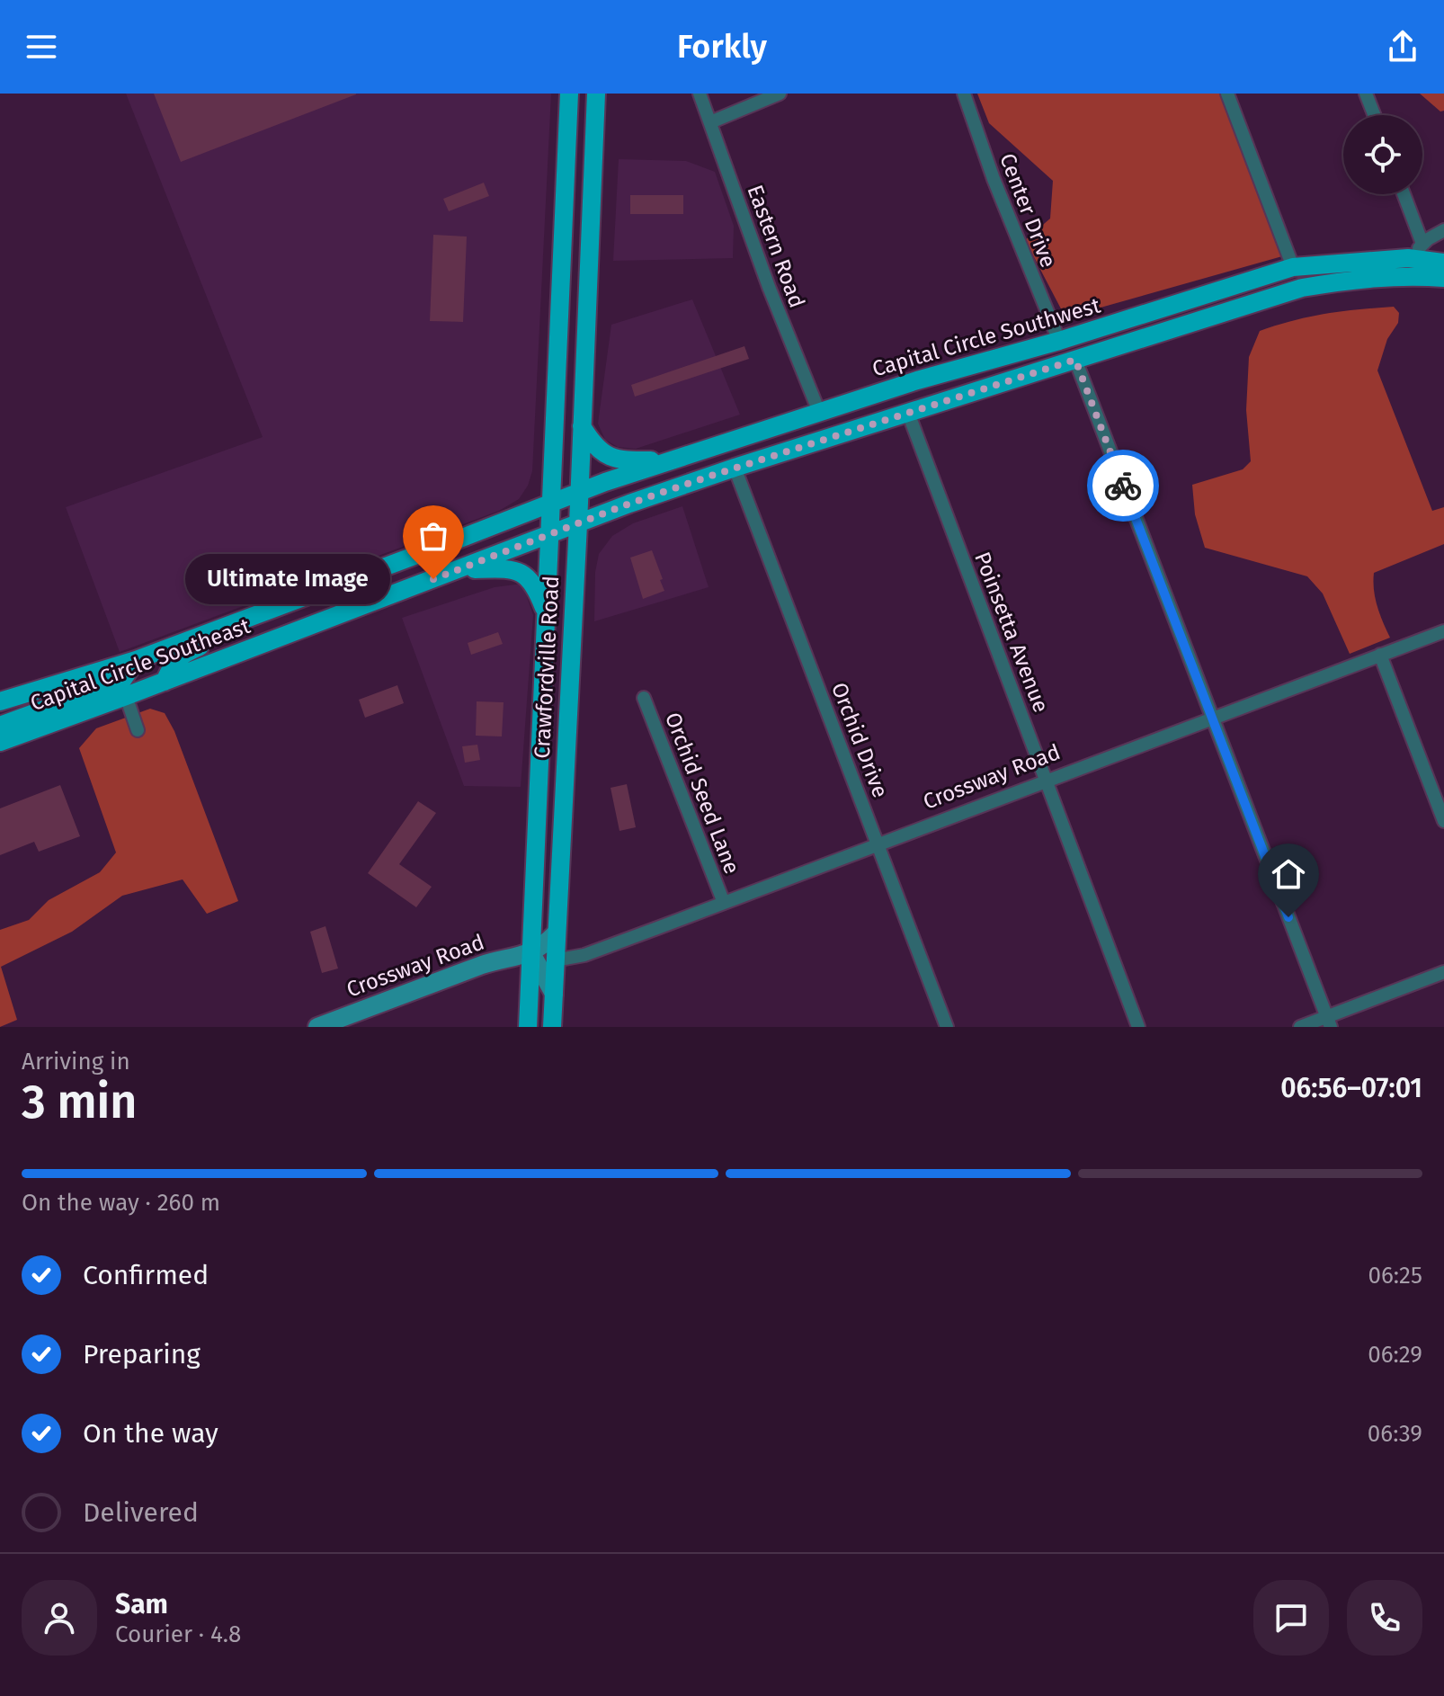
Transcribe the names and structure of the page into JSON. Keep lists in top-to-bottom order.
{
  "streets": {
    "main road": ["Capital Circle Southwest", "Capital Circle Southeast", "Crawfordville Road"],
    "street": [
      "Center Drive",
      "Eastern Road",
      "Poinsetta Avenue",
      "Orchid Drive",
      "Crossway Road",
      "Orchid Seed Lane"
    ]
  },
  "crossings": [
    ["Center Drive", "Capital Circle Southwest"],
    ["Eastern Road", "Capital Circle Southwest"],
    ["Capital Circle Southwest", "Poinsetta Avenue"],
    ["Capital Circle Southwest", "Capital Circle Southeast"],
    ["Capital Circle Southwest", "Crawfordville Road"],
    ["Capital Circle Southwest", "Orchid Drive"],
    ["Poinsetta Avenue", "Crossway Road"],
    ["Capital Circle Southeast", "Crawfordville Road"],
    ["Crawfordville Road", "Crossway Road"],
    ["Orchid Drive", "Crossway Road"],
    ["Crossway Road", "Orchid Seed Lane"]
  ],
  "places": ["Ultimate Image"],
  "page": {
    "header": "Forkly",
    "bubble": "Ultimate Image",
    "heading": ["3 min", "Arriving in", "06:56–07:01"],
    "panel": ["Sam", "Courier · 4.8"],
    "bar": "On the way · 260 m",
    "list": [
      ["Confirmed", "06:25"],
      ["Preparing", "06:29"],
      ["On the way", "06:39"],
      "Delivered"
    ]
  }
}
